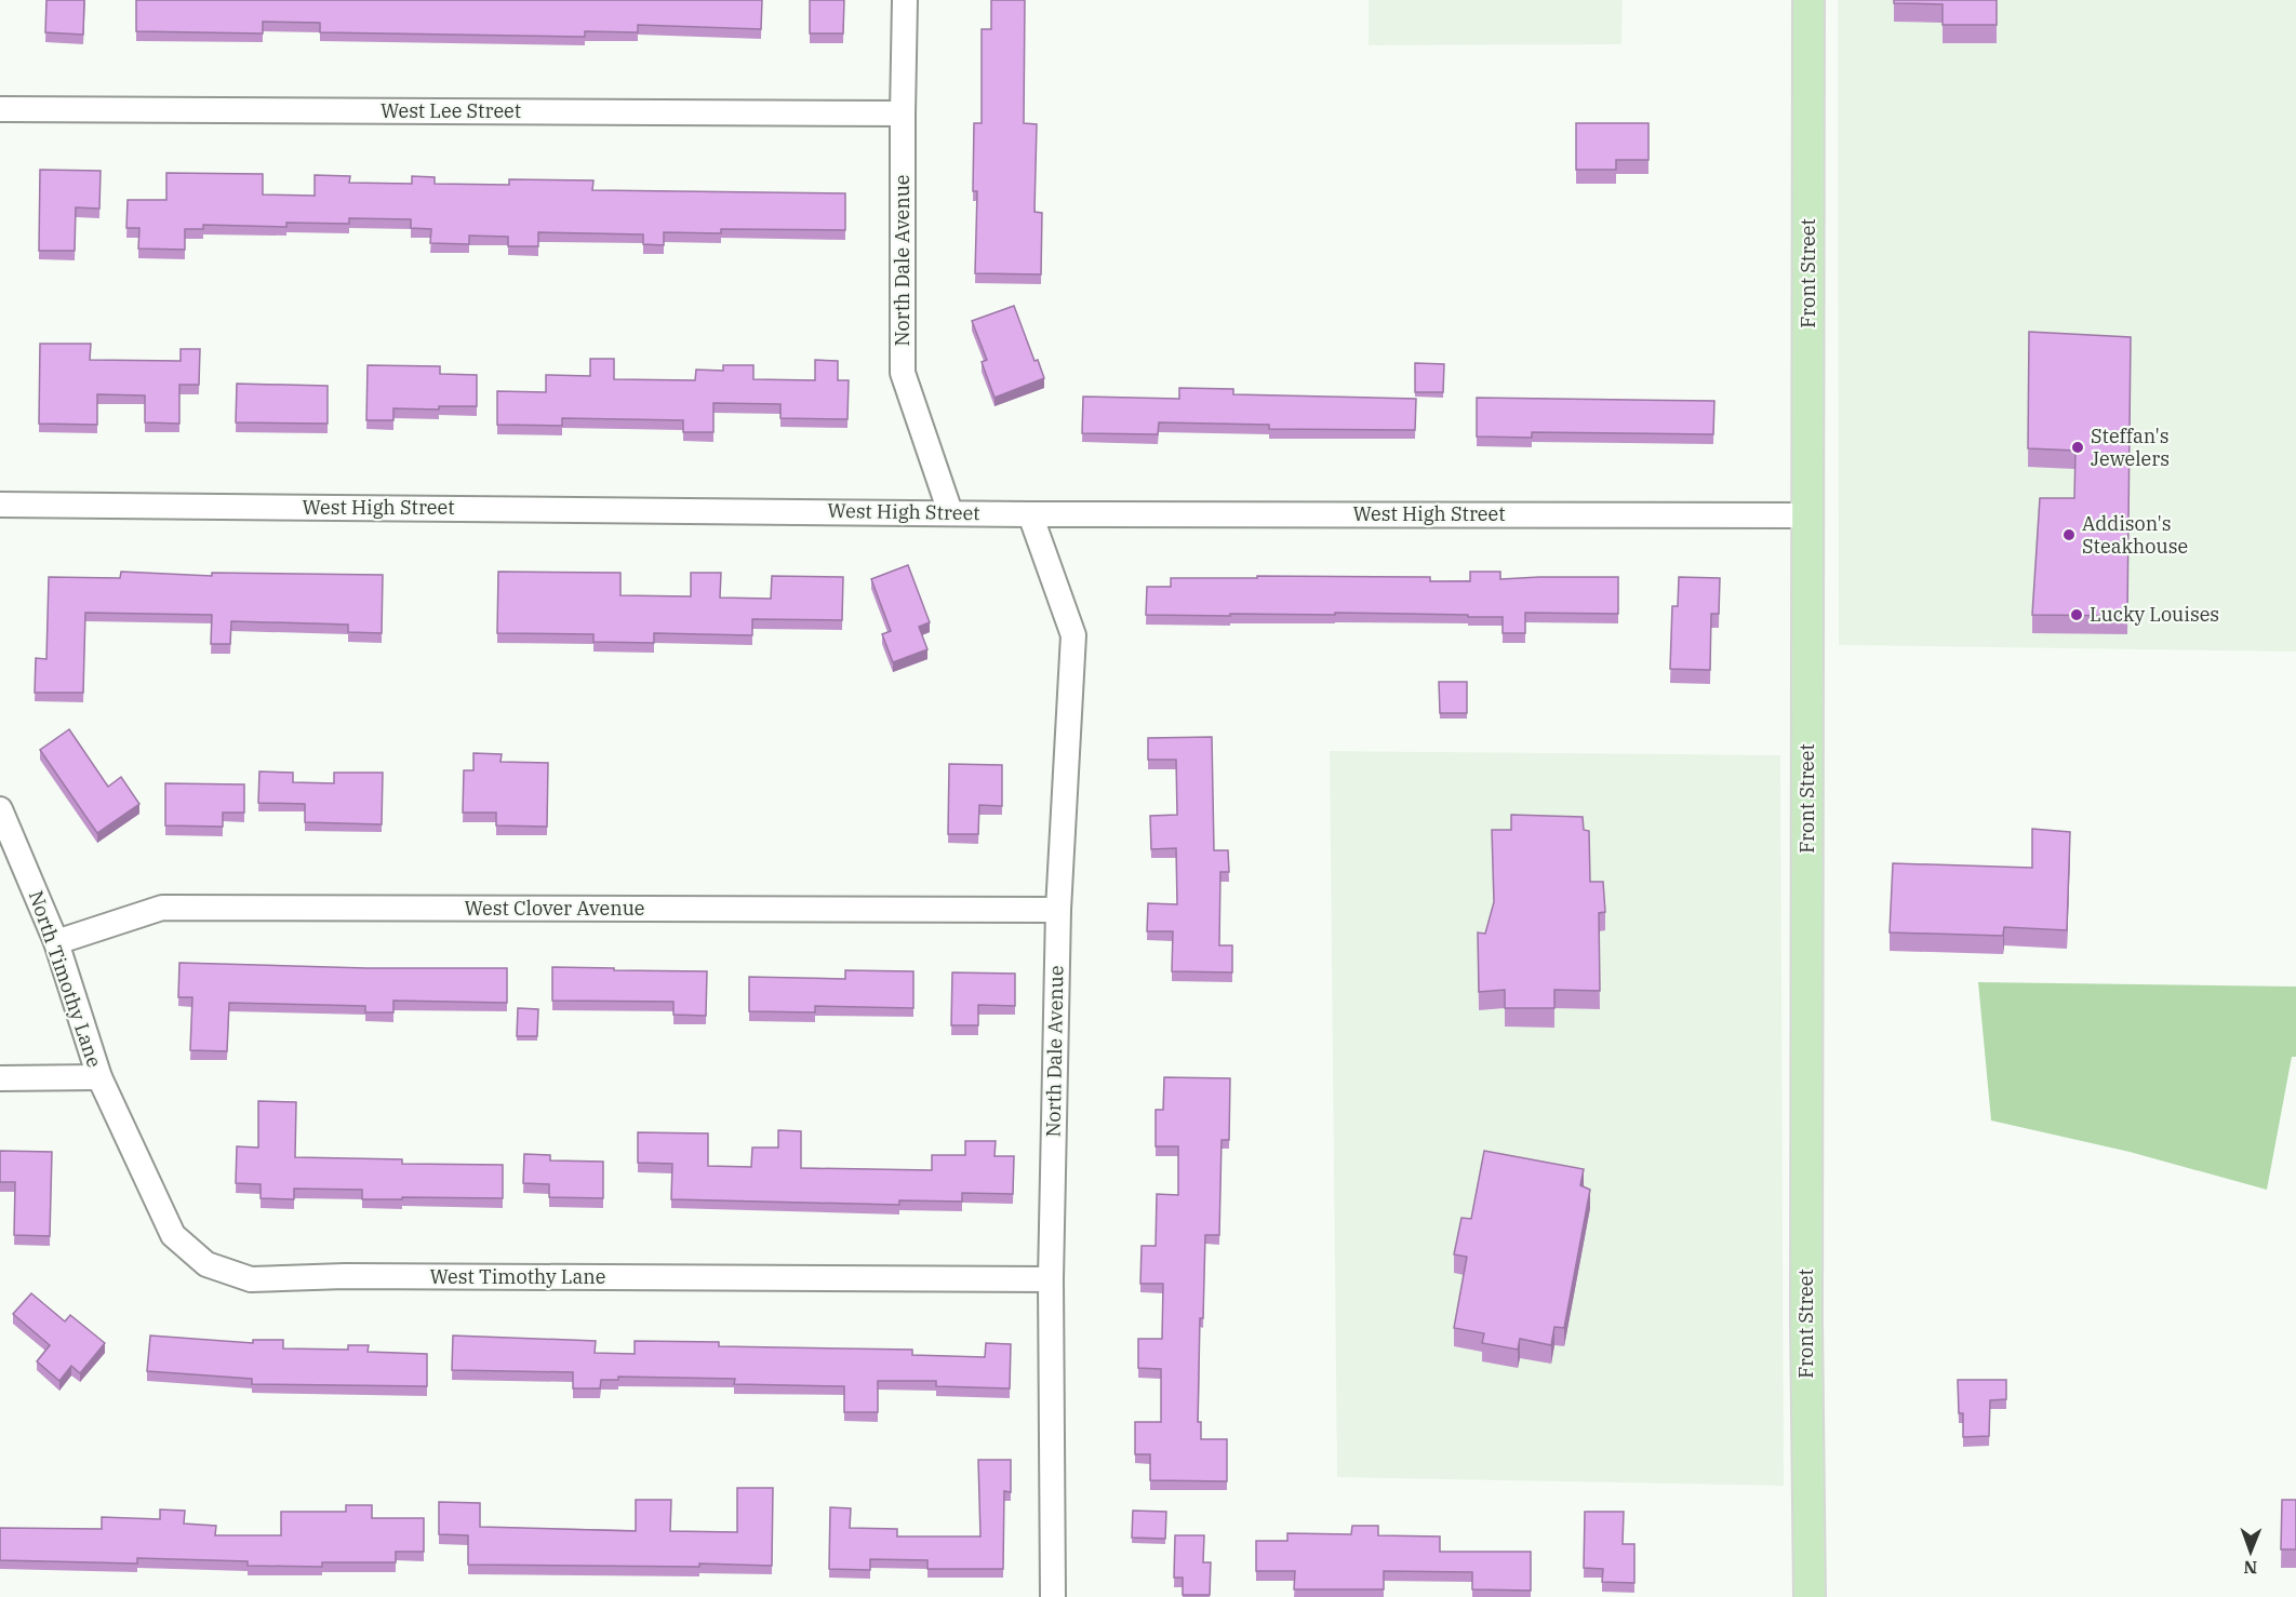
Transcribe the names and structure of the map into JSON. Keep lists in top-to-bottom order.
{
  "streets": {
    "main road": ["Front Street"],
    "street": [
      "West Lee Street",
      "North Dale Avenue",
      "West High Street",
      "West Clover Avenue",
      "North Timothy Lane",
      "West Timothy Lane"
    ]
  },
  "crossings": [
    ["West Lee Street", "North Dale Avenue"],
    ["North Dale Avenue", "West High Street"],
    ["North Dale Avenue", "West Clover Avenue"],
    ["North Dale Avenue", "West Timothy Lane"],
    ["Front Street", "West High Street"],
    ["West Clover Avenue", "North Timothy Lane"],
    ["North Timothy Lane", "West Timothy Lane"]
  ],
  "places": ["Steffan's Jewelers", "Addison's Steakhouse", "Lucky Louises"],
  "north": "bottom"
}
